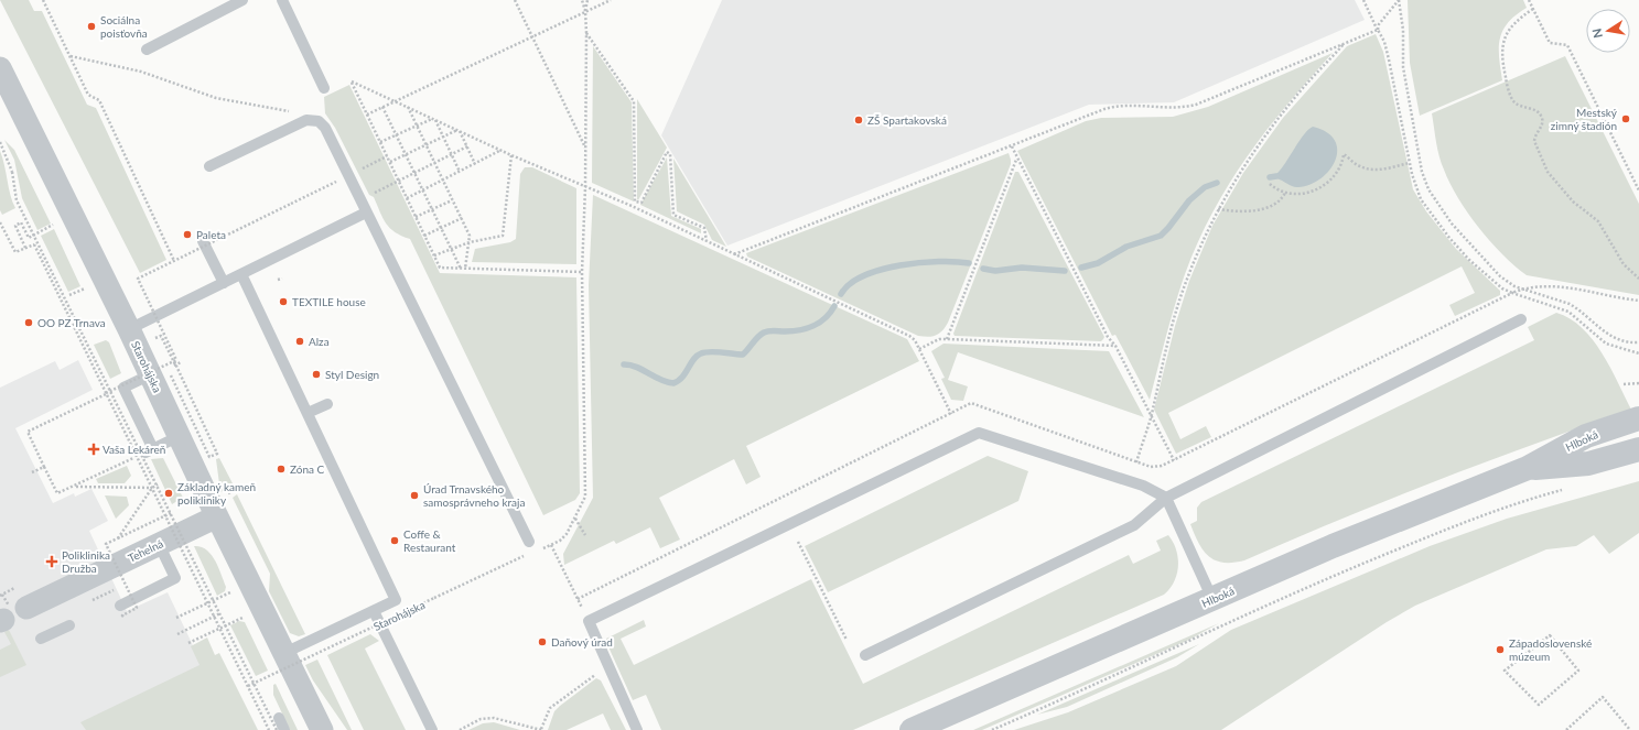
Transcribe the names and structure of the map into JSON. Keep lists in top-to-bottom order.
{
  "streets": {
    "street": ["Starohájska", "Hlboká", "Tehelná"]
  },
  "crossings": [
    ["Starohájska", "Tehelná"]
  ],
  "places": {
    "other": [
      "Sociálna poisťovňa",
      "Mestský zimný štadión",
      "ZŠ Spartakovská",
      "Paleta",
      "TEXTILE house",
      "OO PZ Trnava",
      "Alza",
      "Styl Design",
      "Zóna C",
      "Základný kameň polikliniky",
      "Úrad Trnavského samosprávneho kraja",
      "Coffe & Restaurant",
      "Daňový úrad",
      "Západoslovenské múzeum"
    ],
    "health": ["Vaša Lekáreň", "Poliklinika Družba"]
  },
  "north": "left"
}
